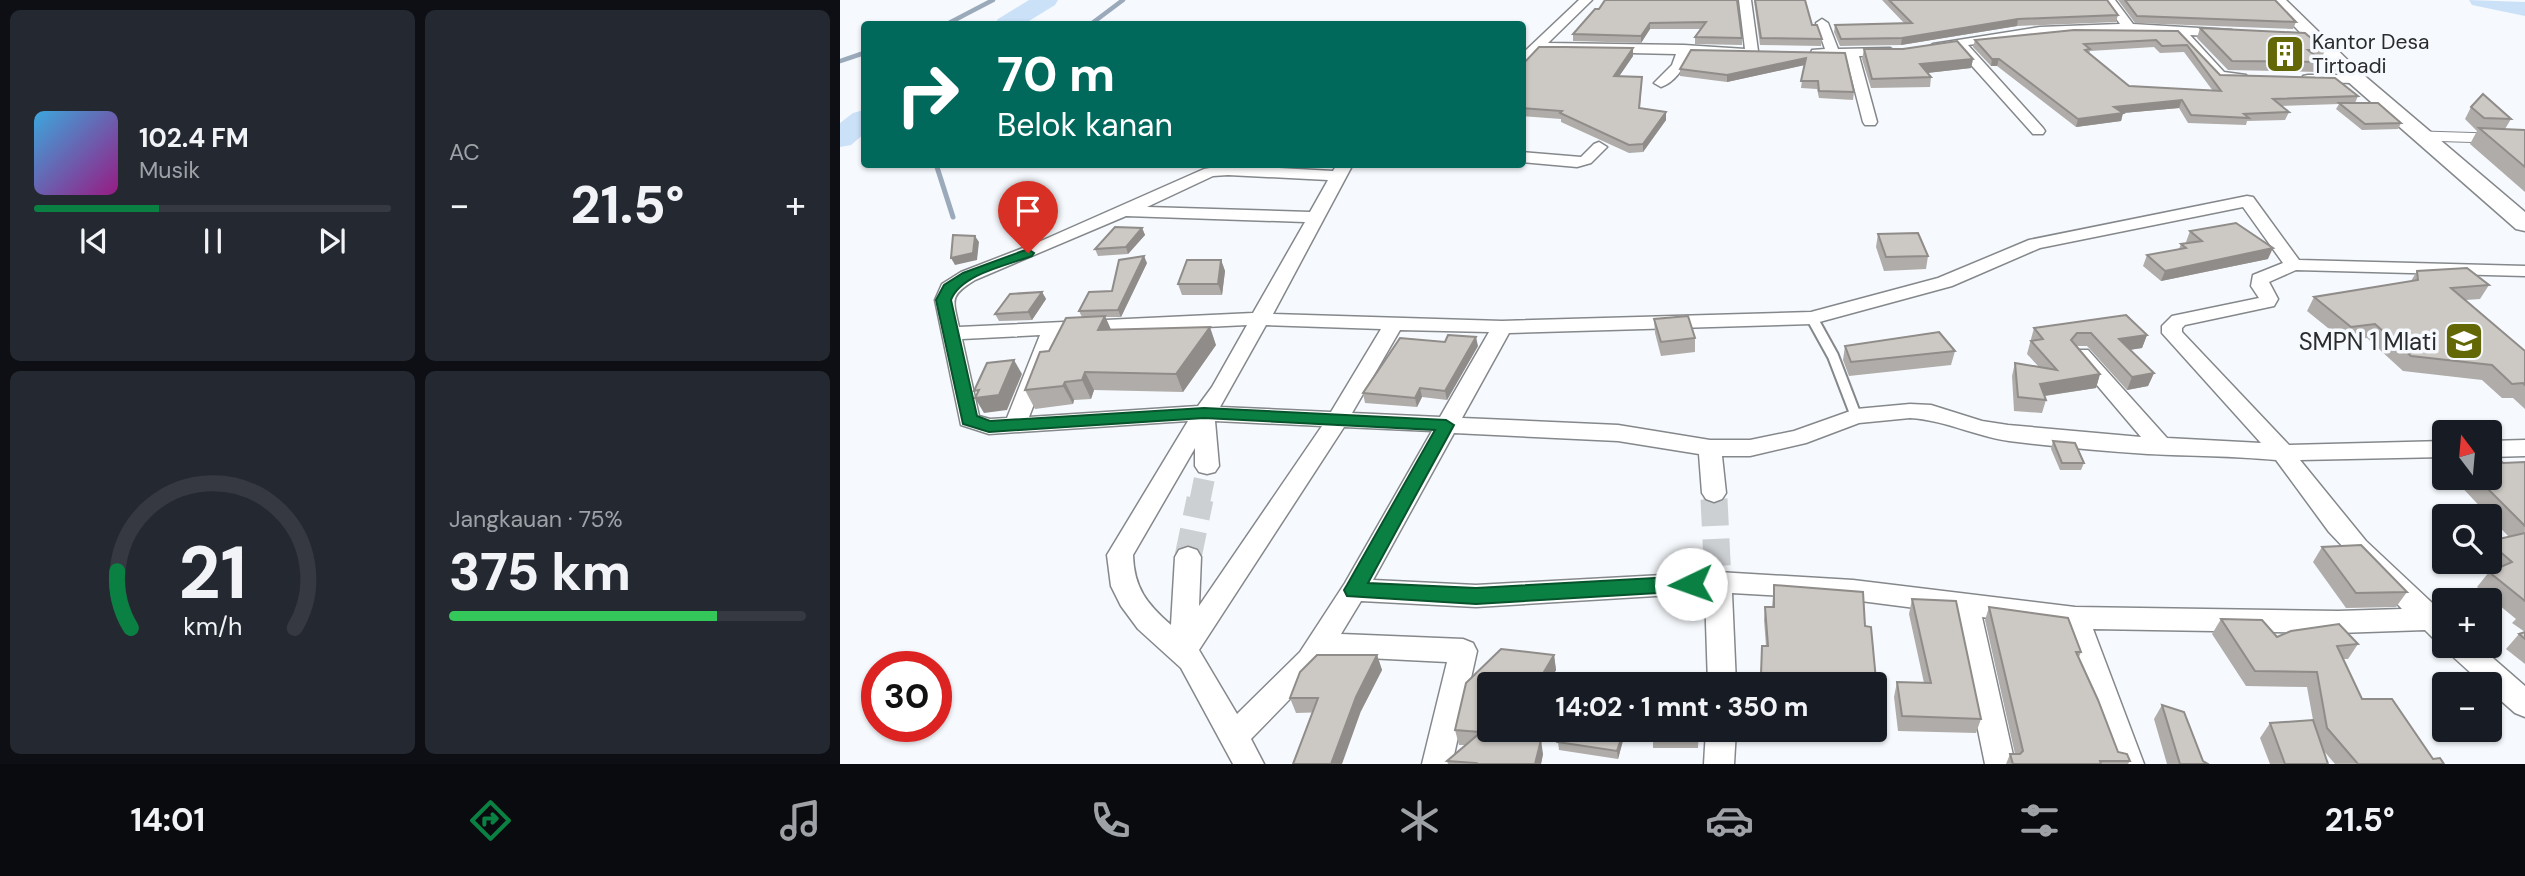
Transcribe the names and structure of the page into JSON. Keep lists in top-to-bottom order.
{
  "places": {
    "building": ["Kantor Desa Tirtoadi"],
    "school or university": ["SMPN 1 Mlati"]
  },
  "north": "top",
  "page": {
    "tile": [
      "AC",
      ["Jangkauan · 75%", "375 km"]
    ],
    "turn": ["70 m", "Belok kanan"],
    "song": ["102.4 FM", "Musik"],
    "heat": ["−", "21.5°", "+"],
    "map_buttons": ["+", "−"],
    "limit": "30",
    "trip": "14:02 · 1 mnt · 350 m",
    "tabs": ["14:01", "21.5°"],
    "gauge": ["21", "km/h"]
  }
}
